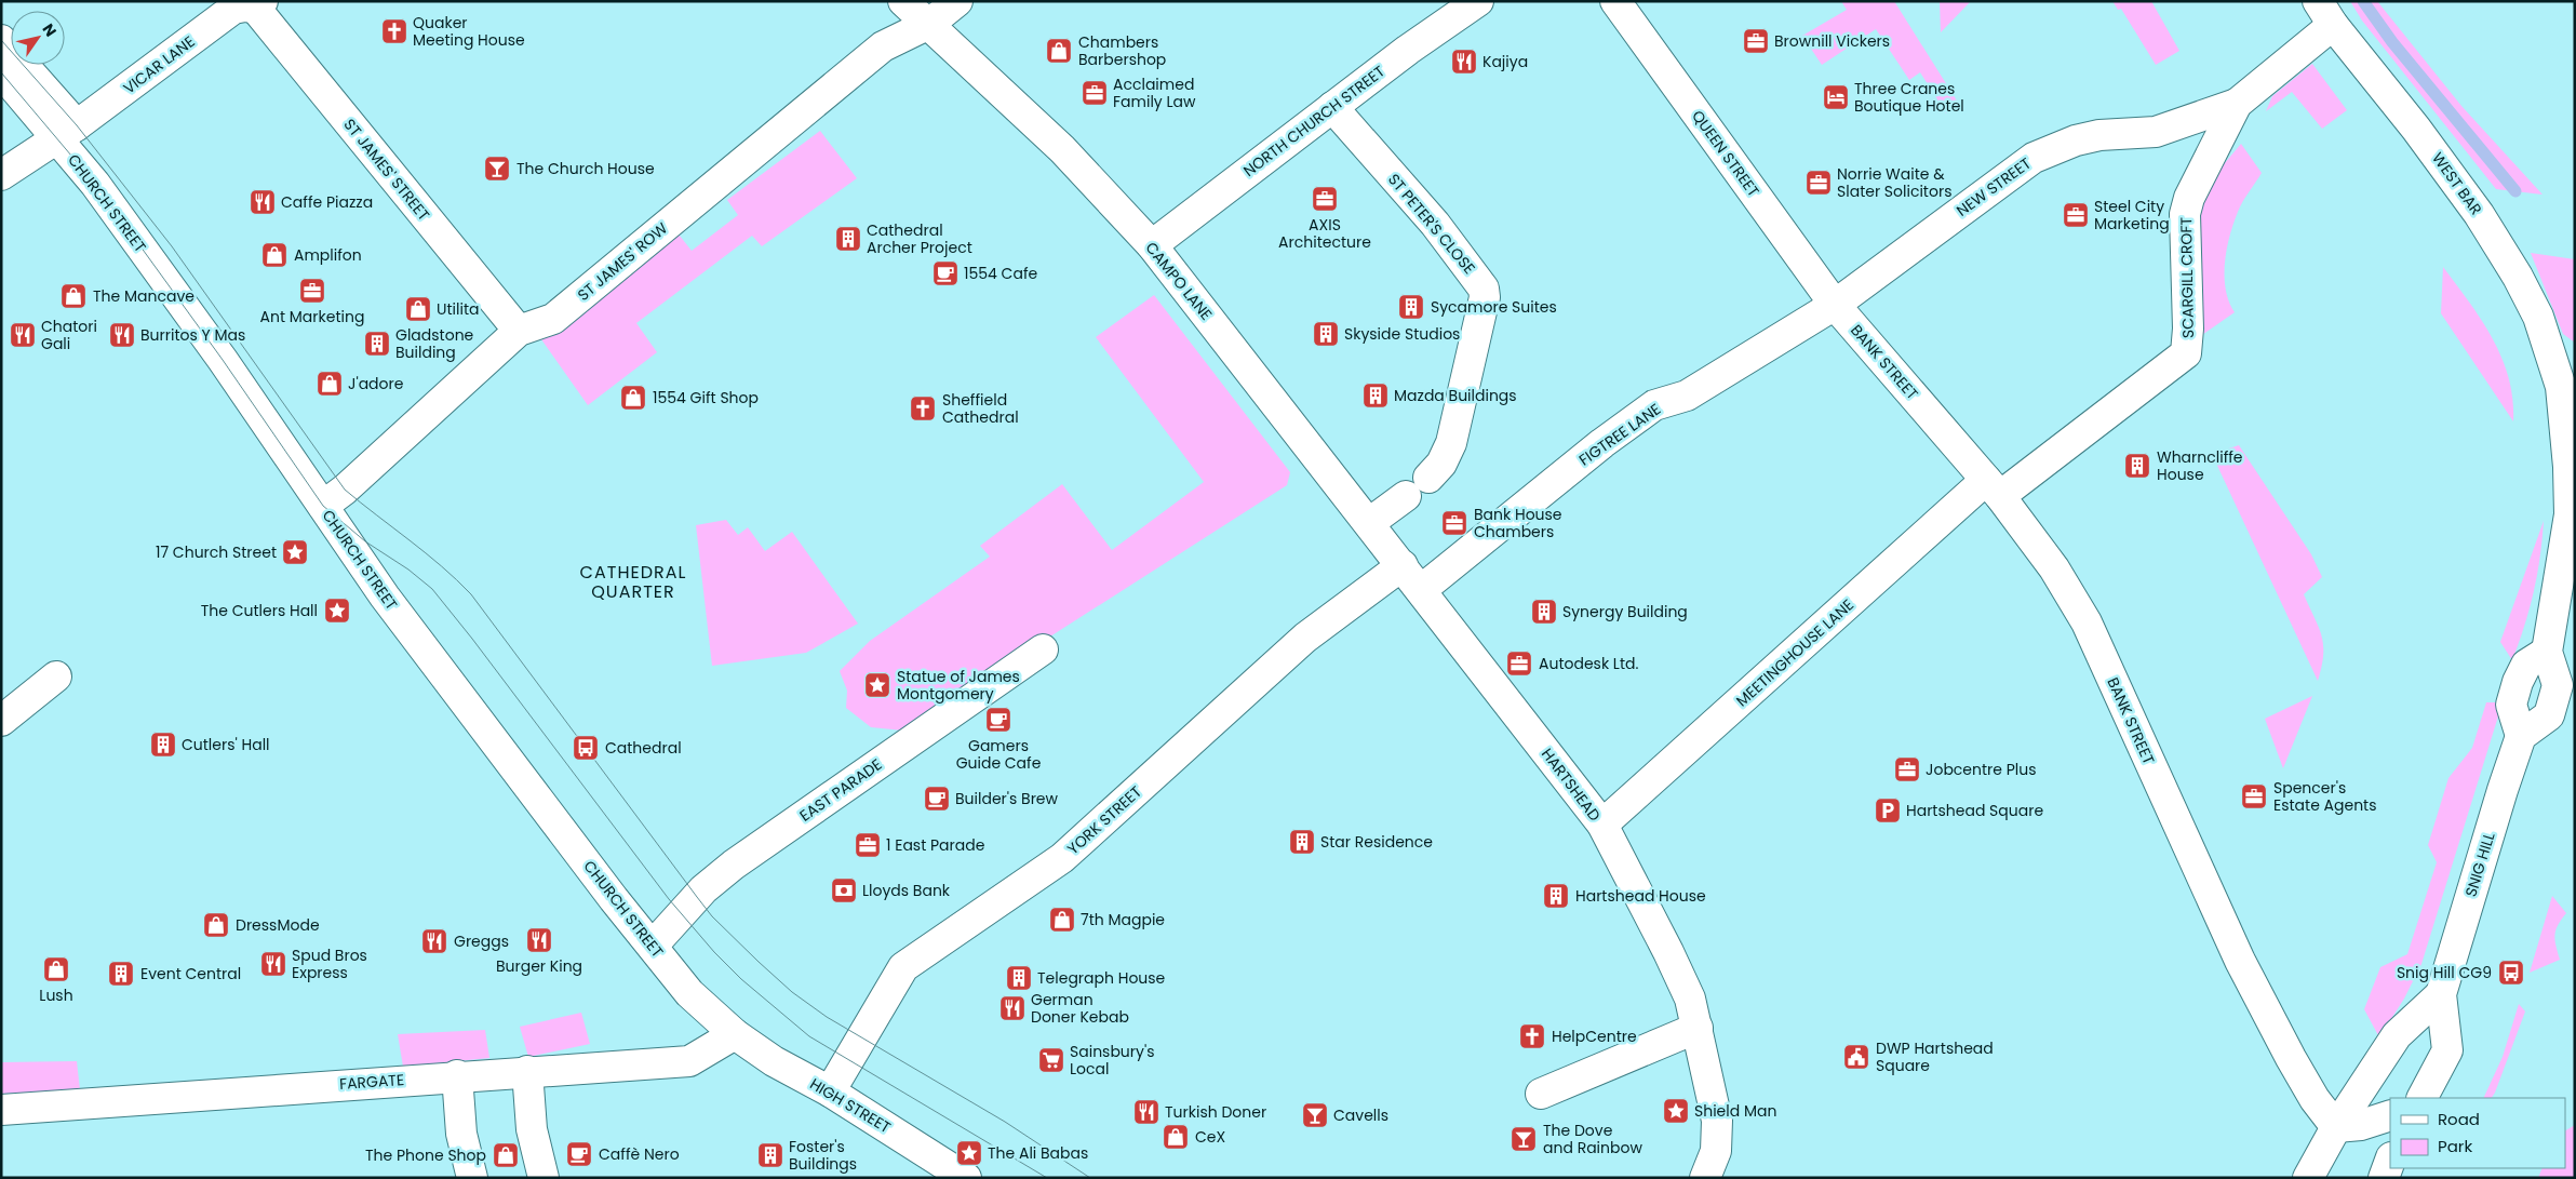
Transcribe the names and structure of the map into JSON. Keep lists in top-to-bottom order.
{
  "streets": {
    "street": [
      "VICAR LANE",
      "NORTH CHURCH STREET",
      "QUEEN STREET",
      "ST JAMES' STREET",
      "WEST BAR",
      "NEW STREET",
      "CHURCH STREET",
      "ST PETER'S CLOSE",
      "ST JAMES' ROW",
      "SCARGILL CROFT",
      "CAMPO LANE",
      "BANK STREET",
      "FIGTREE LANE",
      "MEETINGHOUSE LANE",
      "HARTSHEAD",
      "EAST PARADE",
      "YORK STREET",
      "SNIG HILL",
      "FARGATE",
      "HIGH STREET"
    ]
  },
  "crossings": [
    ["VICAR LANE", "ST JAMES' STREET"],
    ["VICAR LANE", "CHURCH STREET"],
    ["NORTH CHURCH STREET", "ST PETER'S CLOSE"],
    ["NORTH CHURCH STREET", "CAMPO LANE"],
    ["QUEEN STREET", "NEW STREET"],
    ["QUEEN STREET", "BANK STREET"],
    ["QUEEN STREET", "FIGTREE LANE"],
    ["ST JAMES' STREET", "ST JAMES' ROW"],
    ["WEST BAR", "SCARGILL CROFT"],
    ["NEW STREET", "SCARGILL CROFT"],
    ["NEW STREET", "BANK STREET"],
    ["NEW STREET", "FIGTREE LANE"],
    ["CHURCH STREET", "ST JAMES' ROW"],
    ["CHURCH STREET", "EAST PARADE"],
    ["CHURCH STREET", "FARGATE"],
    ["CHURCH STREET", "HIGH STREET"],
    ["ST PETER'S CLOSE", "CAMPO LANE"],
    ["ST JAMES' ROW", "CAMPO LANE"],
    ["SCARGILL CROFT", "BANK STREET"],
    ["SCARGILL CROFT", "MEETINGHOUSE LANE"],
    ["CAMPO LANE", "FIGTREE LANE"],
    ["CAMPO LANE", "HARTSHEAD"],
    ["CAMPO LANE", "YORK STREET"],
    ["BANK STREET", "FIGTREE LANE"],
    ["BANK STREET", "MEETINGHOUSE LANE"],
    ["BANK STREET", "SNIG HILL"],
    ["FIGTREE LANE", "HARTSHEAD"],
    ["MEETINGHOUSE LANE", "HARTSHEAD"],
    ["YORK STREET", "HIGH STREET"],
    ["FARGATE", "HIGH STREET"]
  ],
  "districts": ["CATHEDRAL QUARTER"],
  "places": {
    "church": ["Quaker Meeting House", "Sheffield Cathedral", "HelpCentre"],
    "office": [
      "Brownill Vickers",
      "Acclaimed Family Law",
      "Norrie Waite & Slater Solicitors",
      "AXIS Architecture",
      "Steel City Marketing",
      "Ant Marketing",
      "Bank House Chambers",
      "Autodesk Ltd.",
      "Jobcentre Plus",
      "Spencer's Estate Agents",
      "1 East Parade"
    ],
    "shop": [
      "Chambers Barbershop",
      "Amplifon",
      "The Mancave",
      "Utilita",
      "J'adore",
      "1554 Gift Shop",
      "7th Magpie",
      "DressMode",
      "Lush",
      "CeX",
      "The Phone Shop"
    ],
    "restaurant": [
      "Kajiya",
      "Caffe Piazza",
      "Chatori Gali",
      "Burritos Y Mas",
      "Burger King",
      "Greggs",
      "Spud Bros Express",
      "German Doner Kebab",
      "Turkish Doner"
    ],
    "hotel": ["Three Cranes Boutique Hotel"],
    "bar": ["The Church House", "Cavells", "The Dove and Rainbow"],
    "building": [
      "Cathedral Archer Project",
      "Sycamore Suites",
      "Skyside Studios",
      "Gladstone Building",
      "Mazda Buildings",
      "Wharncliffe House",
      "Synergy Building",
      "Cutlers' Hall",
      "Star Residence",
      "Hartshead House",
      "Event Central",
      "Telegraph House",
      "Foster's Buildings"
    ],
    "cafe": [
      "1554 Cafe",
      "Gamers Guide Cafe",
      "Builder's Brew",
      "Caffè Nero"
    ],
    "place": [
      "17 Church Street",
      "The Cutlers Hall",
      "Statue of James Montgomery",
      "Shield Man",
      "The Ali Babas"
    ],
    "bus stop": ["Cathedral", "Snig Hill CG9"],
    "parking": ["Hartshead Square"],
    "bank": ["Lloyds Bank"],
    "public building": ["DWP Hartshead Square"],
    "supermarket": ["Sainsbury's Local"]
  },
  "legend": ["Road", "Park"],
  "north": "top right"
}
